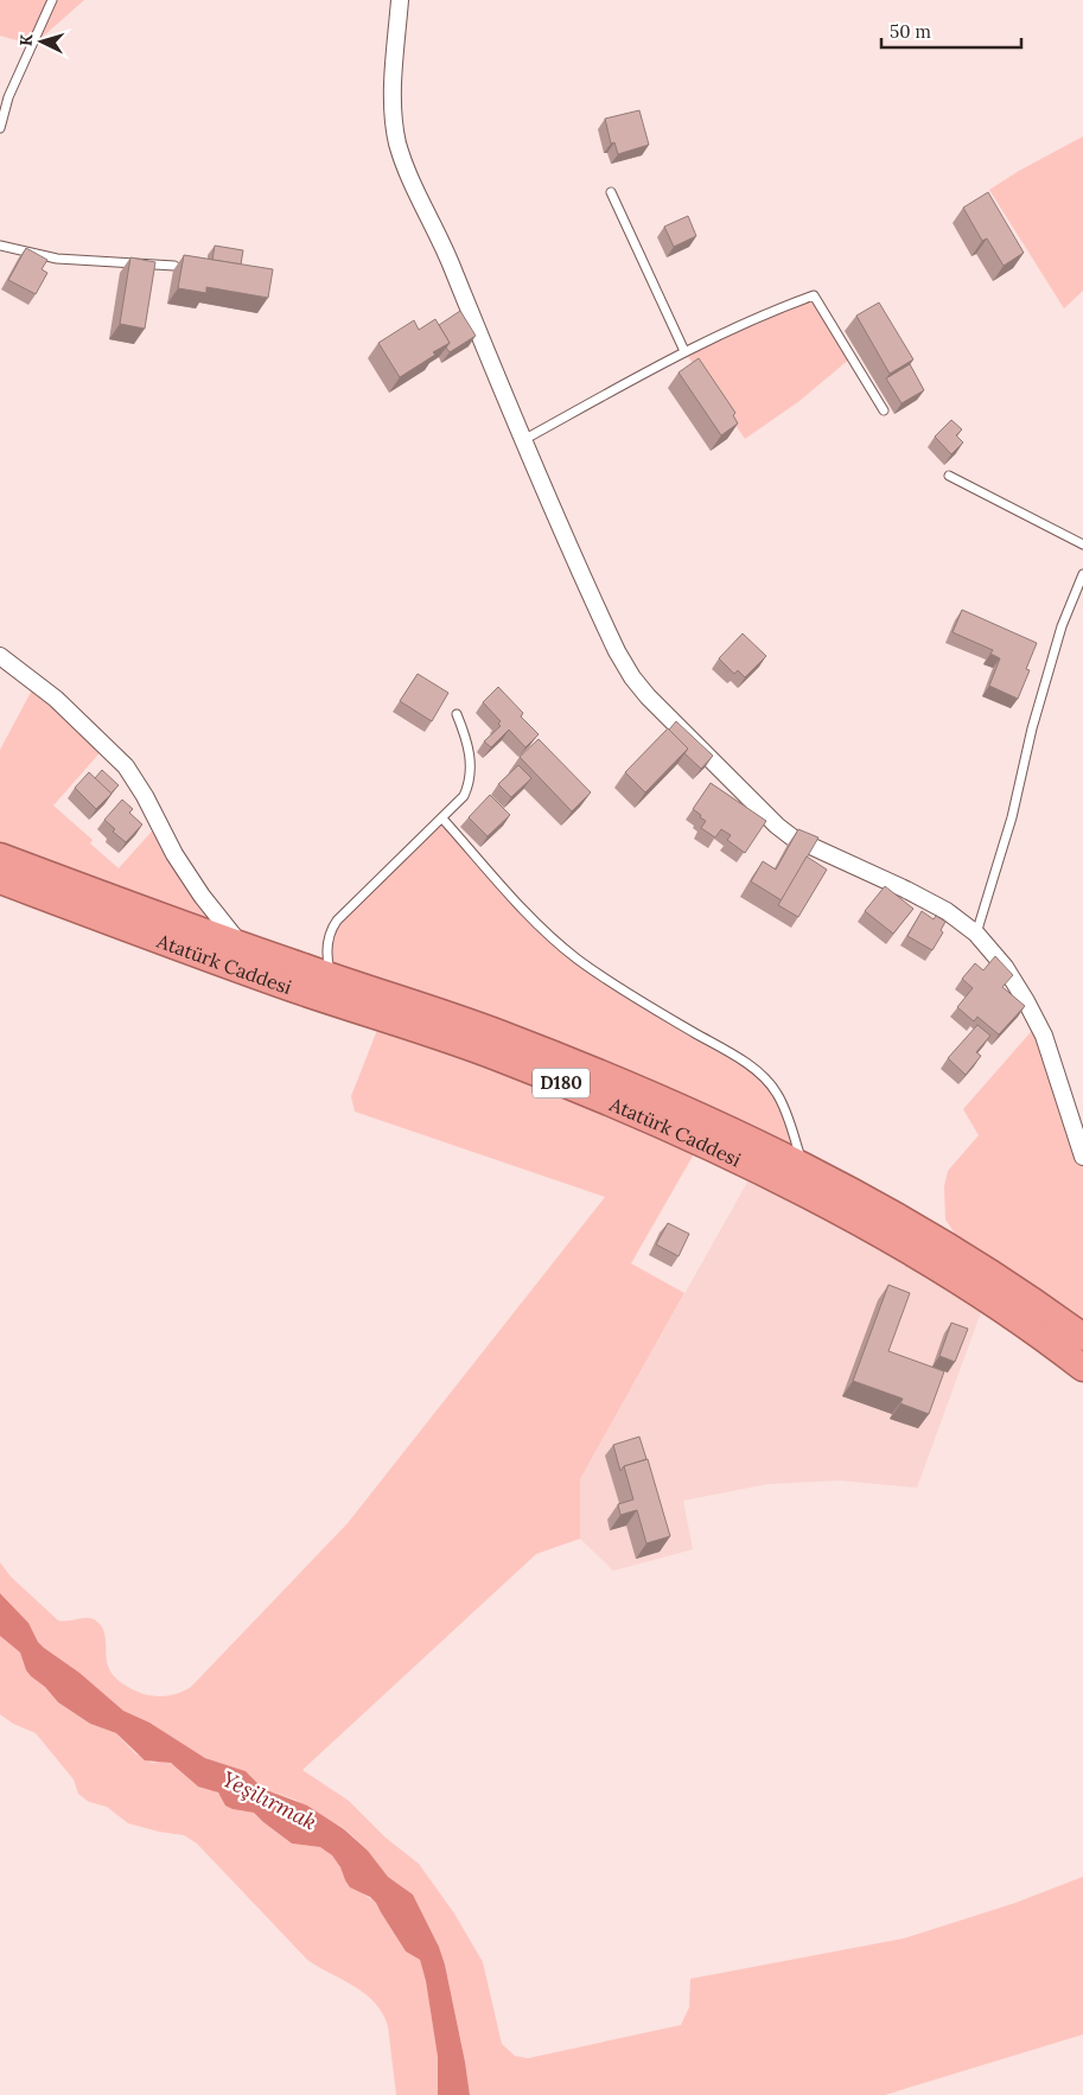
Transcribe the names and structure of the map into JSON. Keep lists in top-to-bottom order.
{
  "streets": {
    "highway": ["Atatürk Caddesi", "D180"]
  },
  "water": ["Yeşilırmak"],
  "scale_bar": "50 m",
  "north": "left"
}
